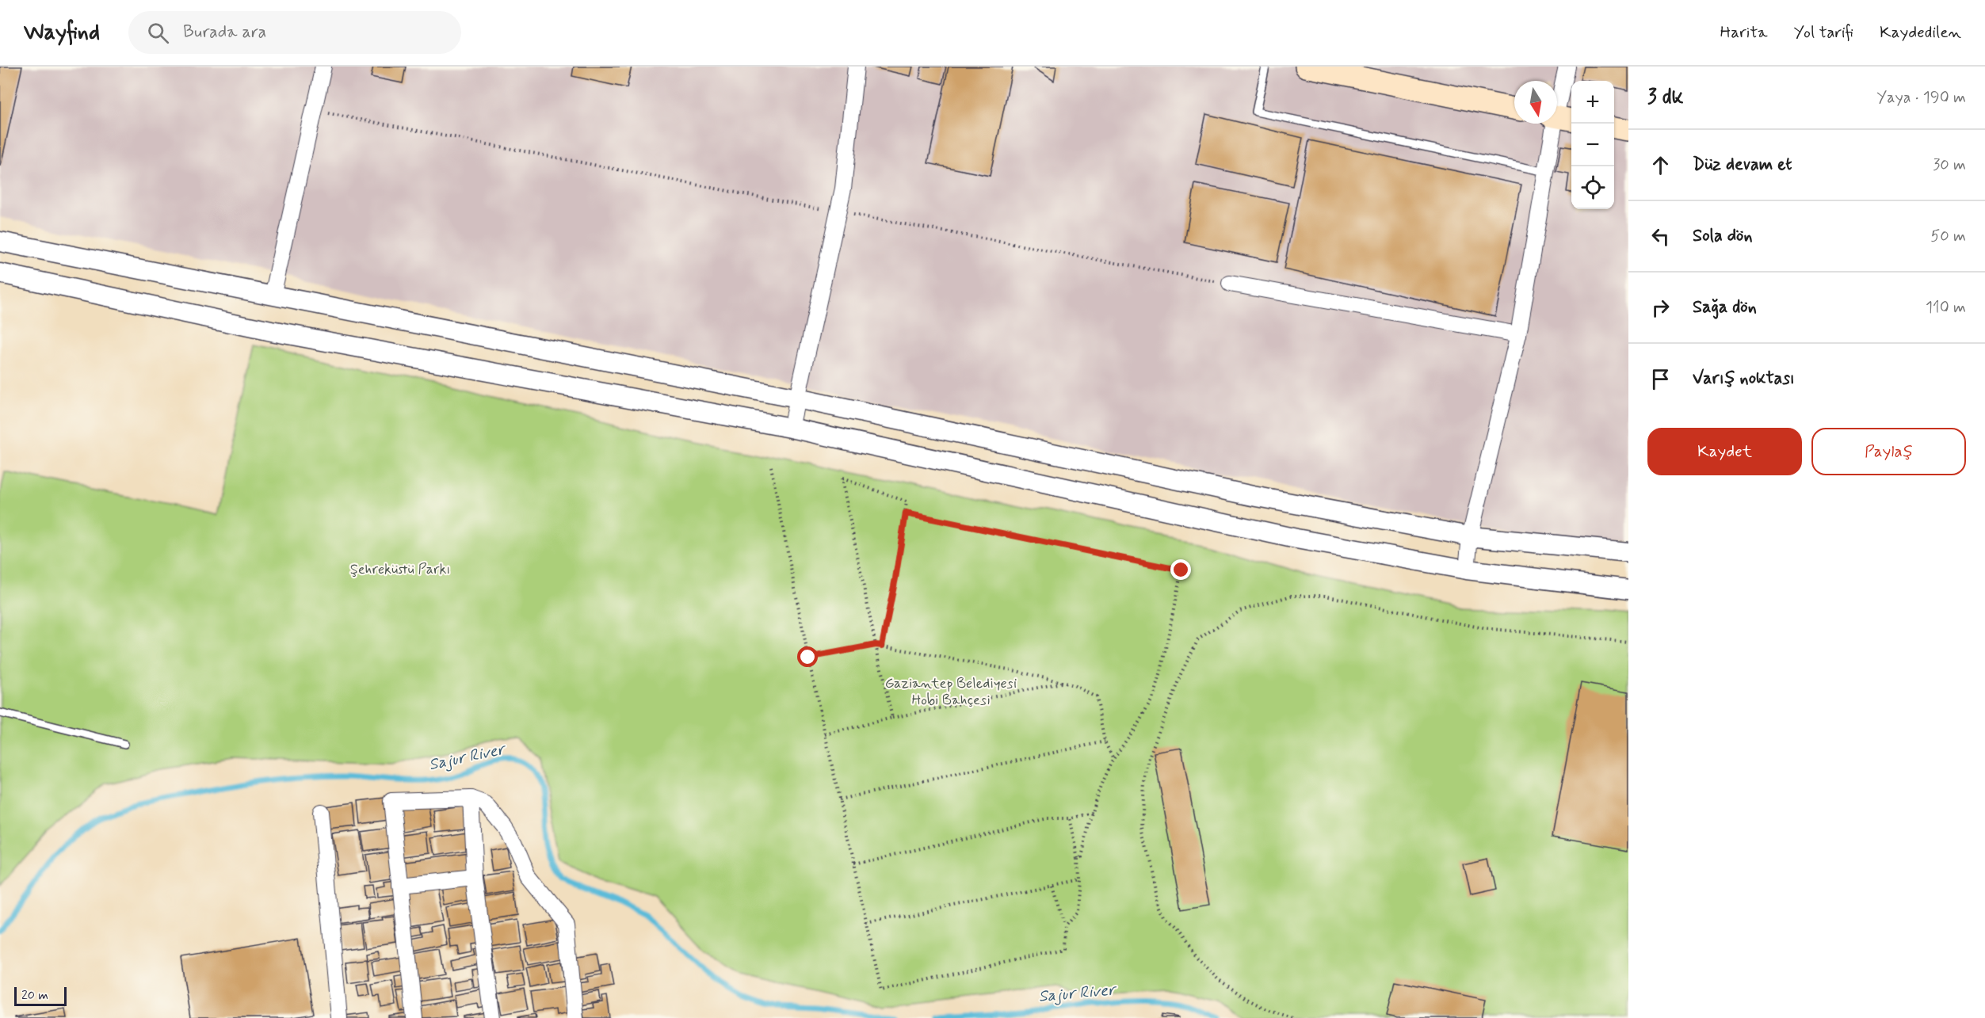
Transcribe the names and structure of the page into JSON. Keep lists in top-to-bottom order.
{
  "water": ["Sajur River"],
  "parks": ["Şehreküstü Parkı", "Gaziantep Belediyesi Hobi Bahçesi"],
  "scale_bar": "20 m",
  "north": "bottom",
  "page": {
    "header": "Wayfind",
    "search": "Burada ara",
    "nav": ["Harita", "Yol tarifi", "Kaydedilen"],
    "heading": ["3 dk", "Yaya · 190 m"],
    "map_buttons": ["+", "−"],
    "list": [
      ["Düz devam et", "30 m"],
      ["Sola dön", "50 m"],
      ["Sağa dön", "110 m"],
      "Varış noktası"
    ],
    "buttons": ["Kaydet", "Paylaş"],
    "scale": "20 m"
  }
}
